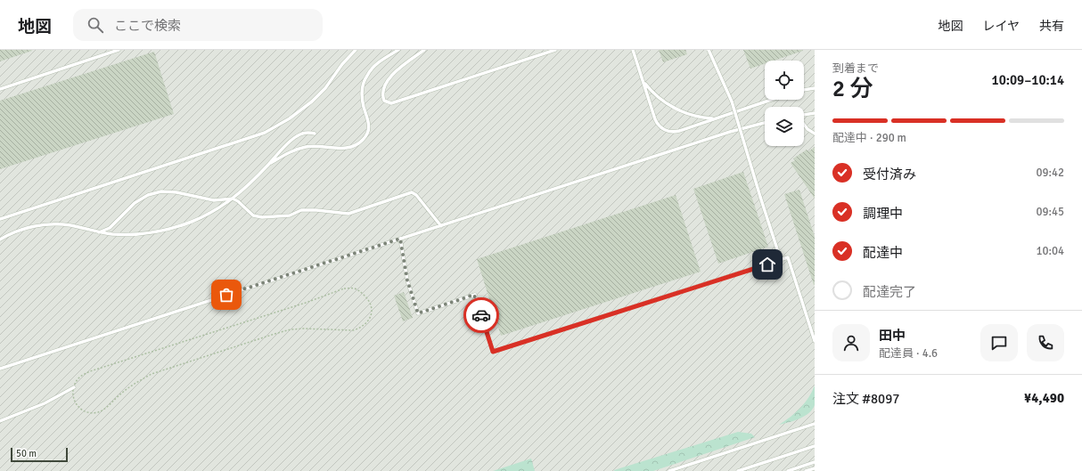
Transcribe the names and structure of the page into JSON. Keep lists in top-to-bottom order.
{
  "scale_bar": "50 m",
  "page": {
    "header": "地図",
    "search": "ここで検索",
    "nav": ["地図", "レイヤ", "共有"],
    "heading": ["2 分", "到着まで", "10:09–10:14"],
    "panel": [
      "田中",
      "配達員 · 4.6",
      "注文 #8097",
      "¥4,490"
    ],
    "bar": "配達中 · 290 m",
    "list": [
      ["受付済み", "09:42"],
      ["調理中", "09:45"],
      ["配達中", "10:04"],
      "配達完了"
    ],
    "scale": "50 m"
  }
}
